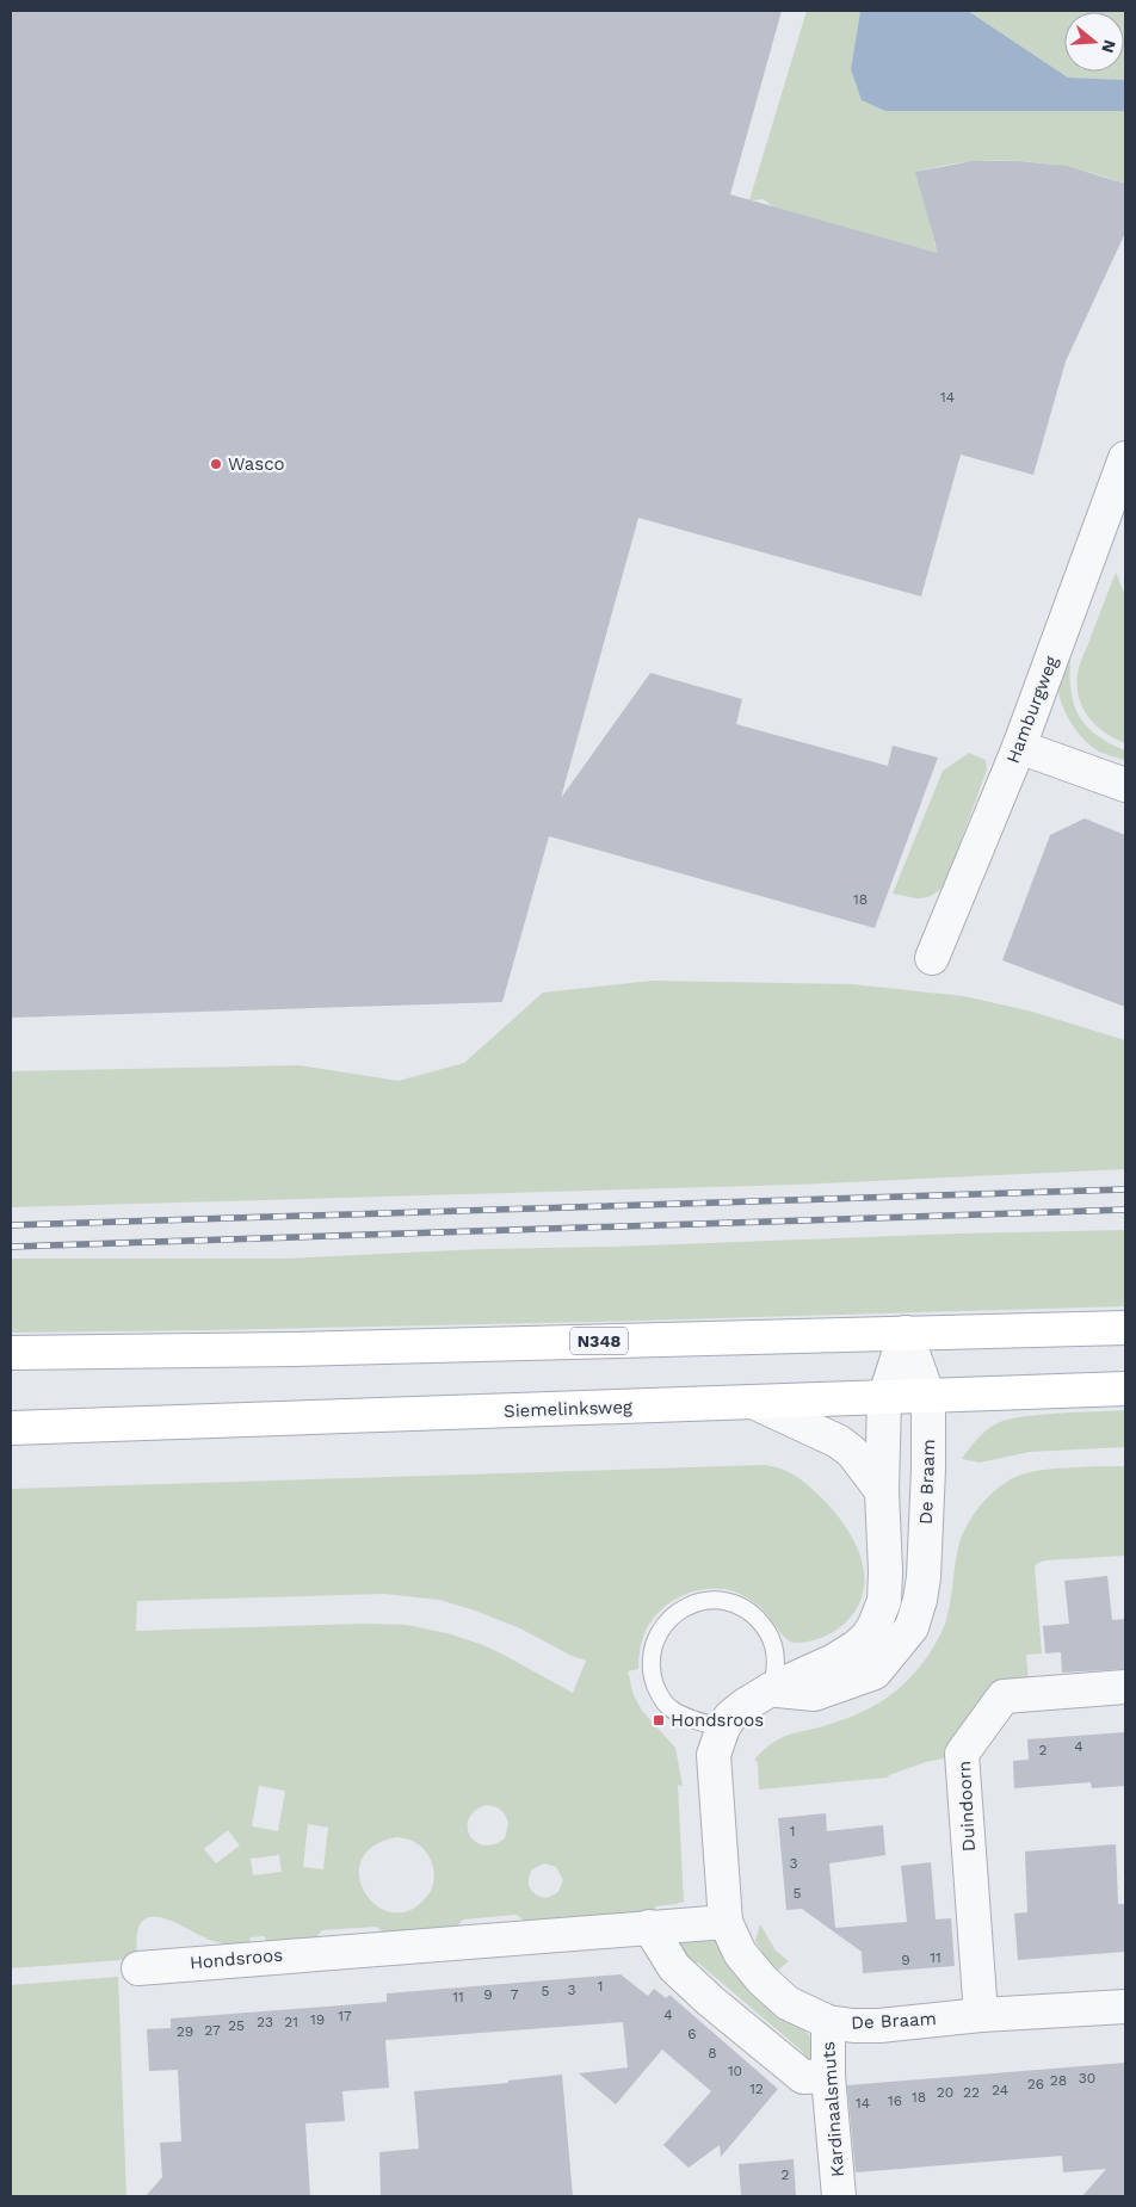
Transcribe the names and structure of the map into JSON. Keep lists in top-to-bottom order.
{
  "streets": {
    "main road": ["N348", "Siemelinksweg"],
    "street": [
      "Hamburgweg",
      "De Braam",
      "Duindoorn",
      "Hondsroos",
      "Kardinaalsmuts"
    ]
  },
  "crossings": [
    ["N348", "De Braam"],
    ["Siemelinksweg", "De Braam"],
    ["De Braam", "Duindoorn"],
    ["De Braam", "Hondsroos"],
    ["De Braam", "Kardinaalsmuts"]
  ],
  "places": {
    "other": ["Wasco"],
    "transit": ["Hondsroos"]
  },
  "house_numbers": [
    "14",
    "18",
    "4",
    "2",
    "1",
    "3",
    "5",
    "11",
    "9",
    "1",
    "3",
    "5",
    "9",
    "7",
    "11",
    "4",
    "17",
    "19",
    "23",
    "21",
    "25",
    "27",
    "29",
    "6",
    "8",
    "10",
    "30",
    "28",
    "26",
    "12",
    "24",
    "20",
    "22",
    "18",
    "16",
    "14",
    "2"
  ],
  "north": "right"
}
